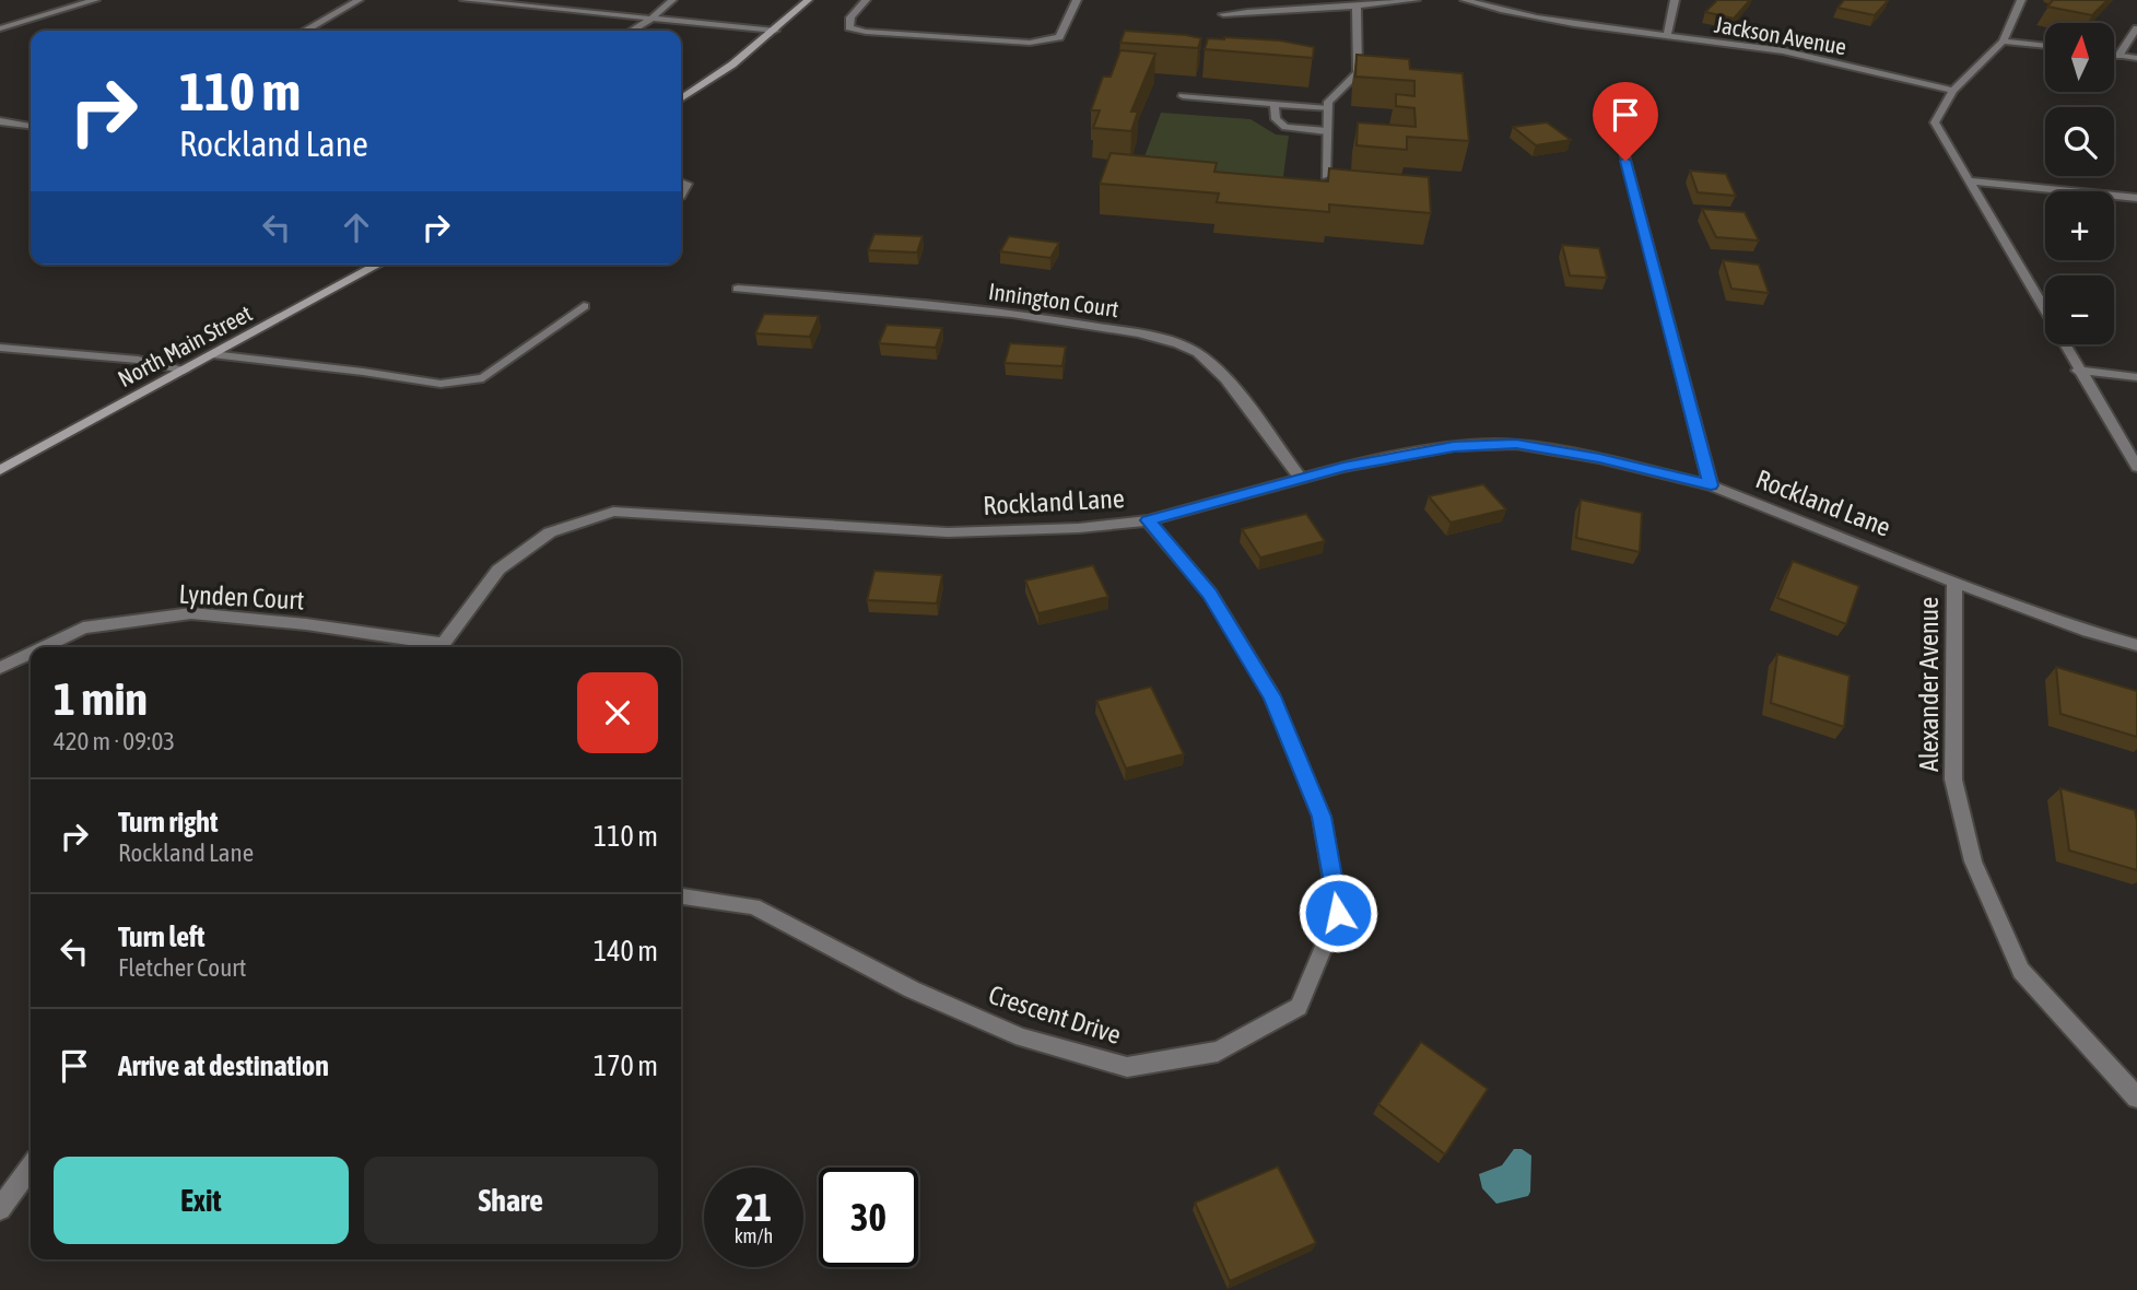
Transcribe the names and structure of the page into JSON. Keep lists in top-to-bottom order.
{
  "streets": {
    "main road": ["North Main Street"],
    "street": [
      "Jackson Avenue",
      "Innington Court",
      "Rockland Lane",
      "Lynden Court",
      "Alexander Avenue",
      "Crescent Drive"
    ]
  },
  "crossings": [
    ["Innington Court", "Rockland Lane"],
    ["Rockland Lane", "Alexander Avenue"],
    ["Rockland Lane", "Crescent Drive"]
  ],
  "north": "top",
  "page": {
    "map_buttons": ["+", "−"],
    "turn": ["110 m", "Rockland Lane"],
    "heading": ["1 min", "420 m · 09:03"],
    "list": [
      {
        "name": "Turn right",
        "note": "Rockland Lane",
        "value": "110 m"
      },
      {
        "name": "Turn left",
        "note": "Fletcher Court",
        "value": "140 m"
      },
      {
        "name": "Arrive at destination",
        "value": "170 m"
      }
    ],
    "buttons": ["Exit", "Share"],
    "speed": "21 km/h",
    "limit": "30"
  }
}
